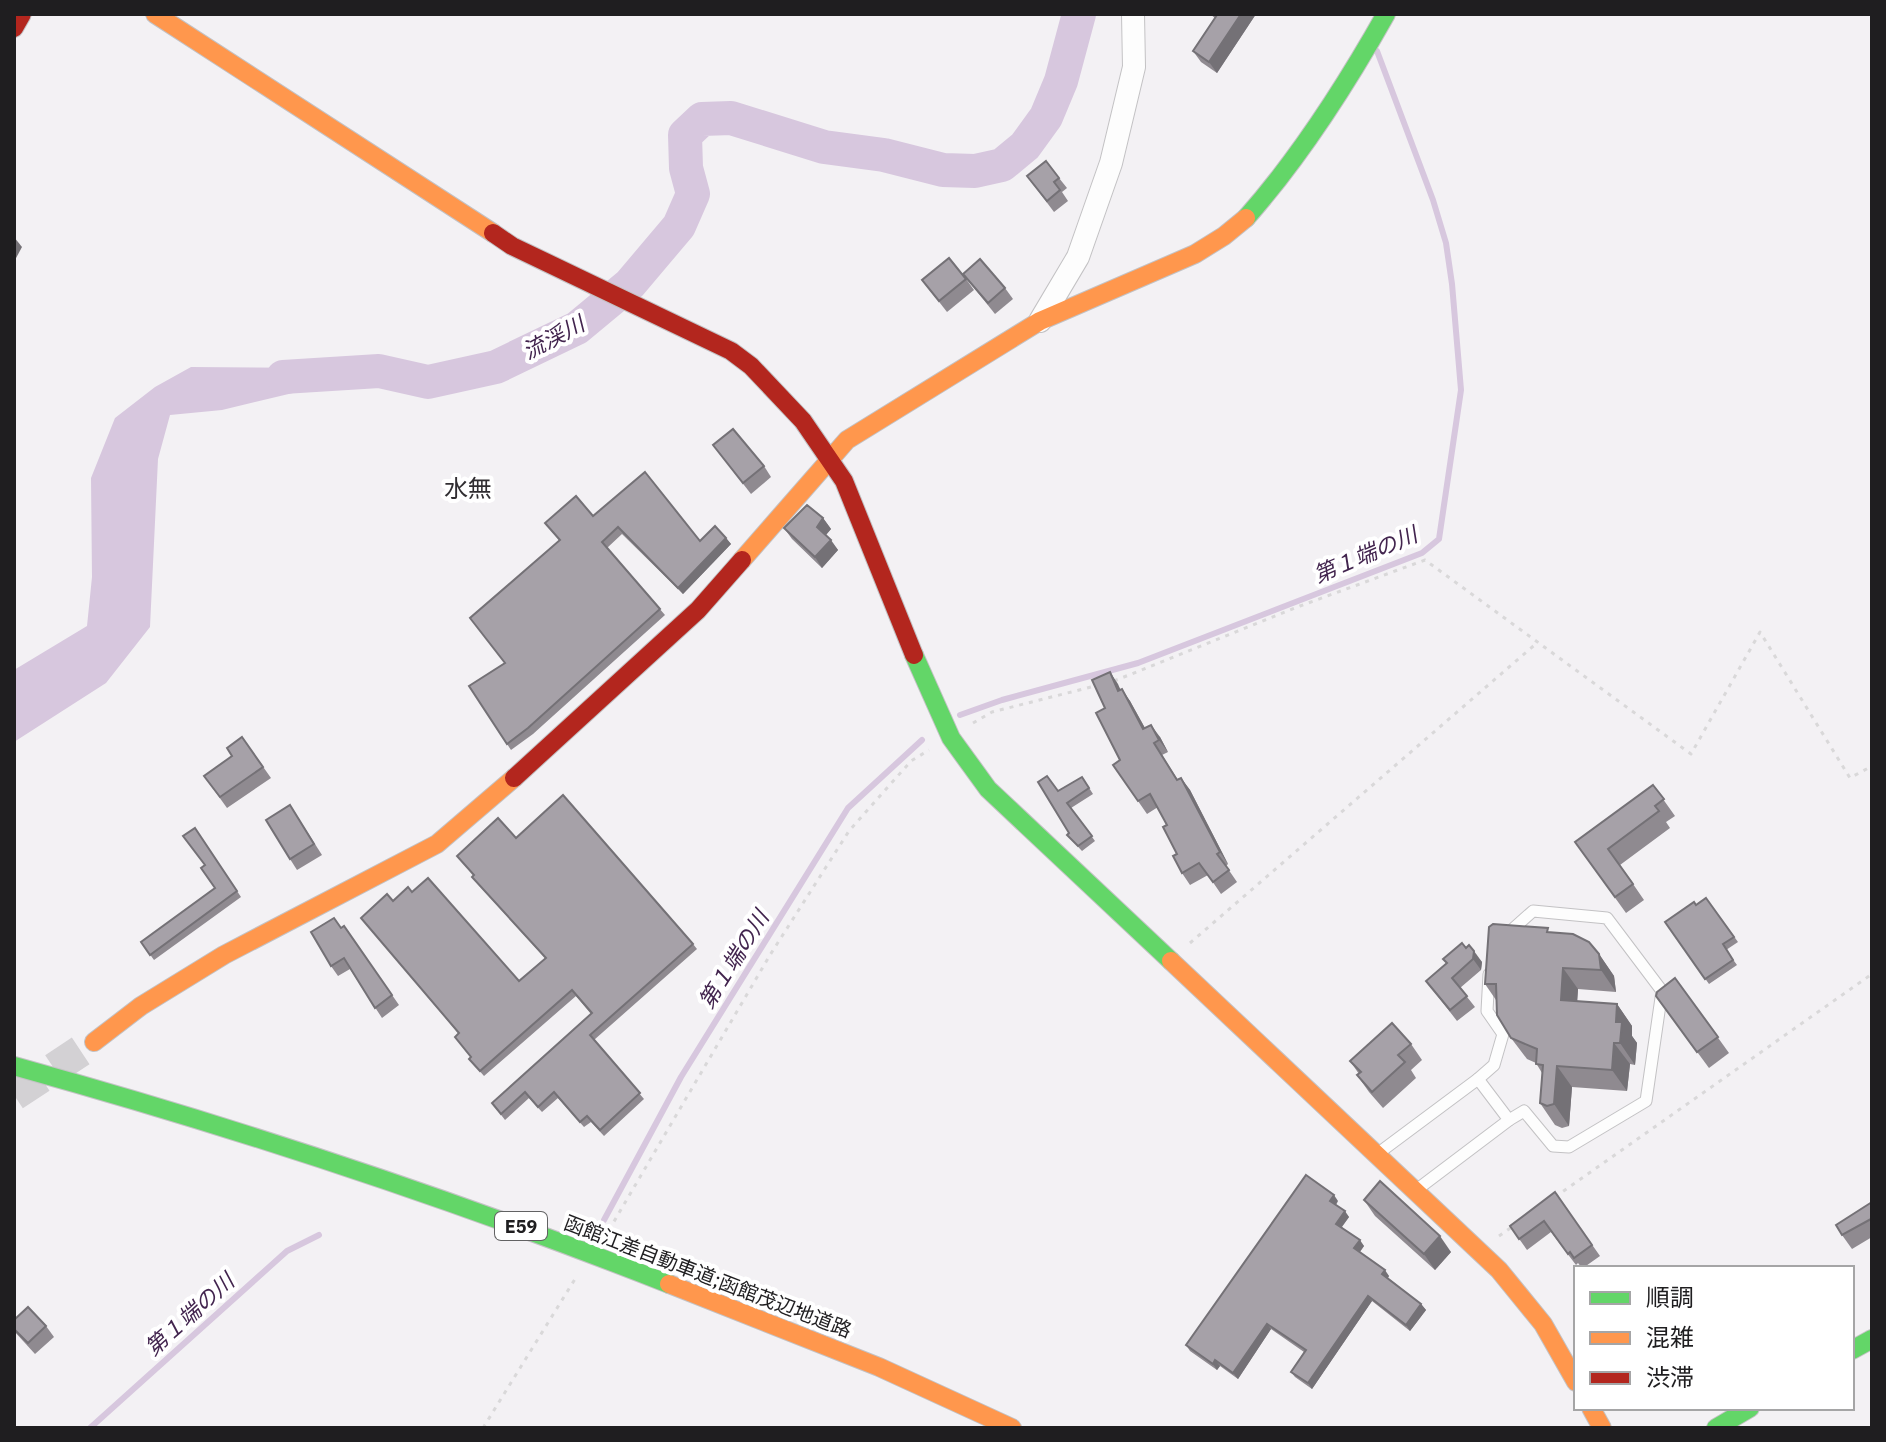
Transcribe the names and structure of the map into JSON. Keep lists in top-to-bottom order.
{
  "streets": {
    "main road": ["E59", "函館江差自動車道;函館茂辺地道路"]
  },
  "districts": ["水無"],
  "water": ["流渓川", "第１端の川"],
  "legend": ["順調", "混雑", "渋滞"]
}
